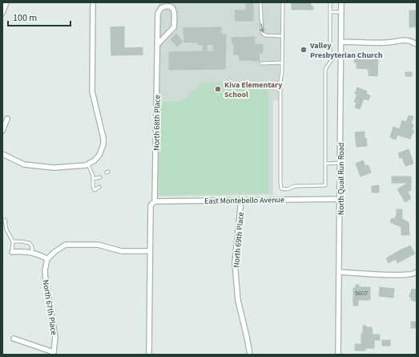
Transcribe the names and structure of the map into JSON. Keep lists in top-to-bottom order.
{
  "streets": {
    "street": [
      "North 68th Place",
      "North Quail Run Road",
      "East Montebello Avenue",
      "North 69th Place",
      "North 67th Place"
    ]
  },
  "crossings": [
    ["North 68th Place", "East Montebello Avenue"],
    ["North Quail Run Road", "East Montebello Avenue"],
    ["East Montebello Avenue", "North 69th Place"]
  ],
  "places": ["Valley Presbyterian Church", "Kiva Elementary School"],
  "house_numbers": ["5607"],
  "scale_bar": "100 m"
}
